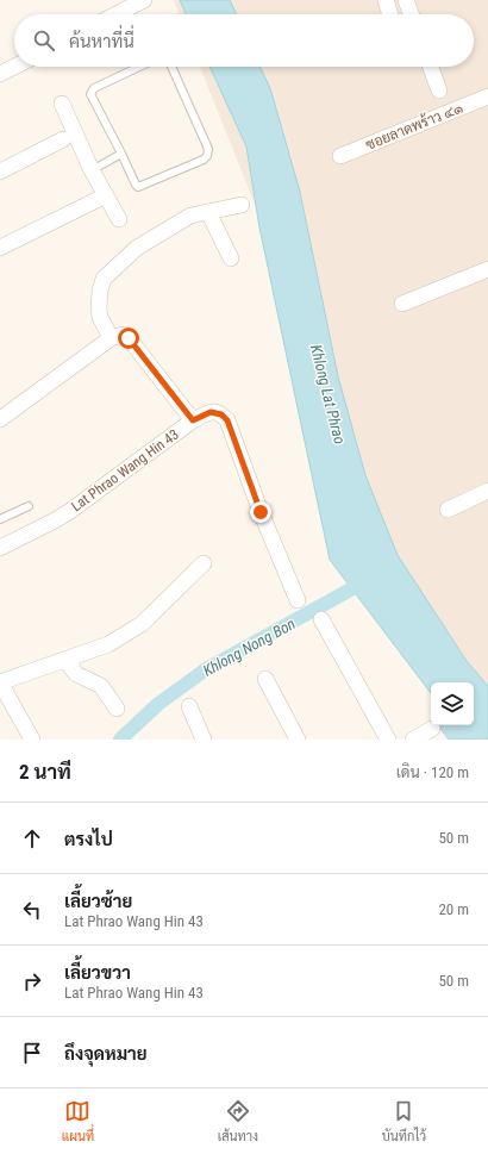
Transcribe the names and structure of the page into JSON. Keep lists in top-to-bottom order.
{
  "streets": {
    "street": ["ซอยลาดพร้าว ๔๑", "Lat Phrao Wang Hin 43"]
  },
  "water": ["Khlong Lat Phrao", "Khlong Nong Bon"],
  "page": {
    "search": "ค้นหาที่นี่",
    "heading": ["2 นาที", "เดิน · 120 m"],
    "list": [
      ["ตรงไป", "50 m"],
      ["เลี้ยวซ้าย", "Lat Phrao Wang Hin 43", "20 m"],
      ["เลี้ยวขวา", "Lat Phrao Wang Hin 43", "50 m"],
      "ถึงจุดหมาย"
    ],
    "nav": ["แผนที่", "เส้นทาง", "บันทึกไว้"]
  }
}
